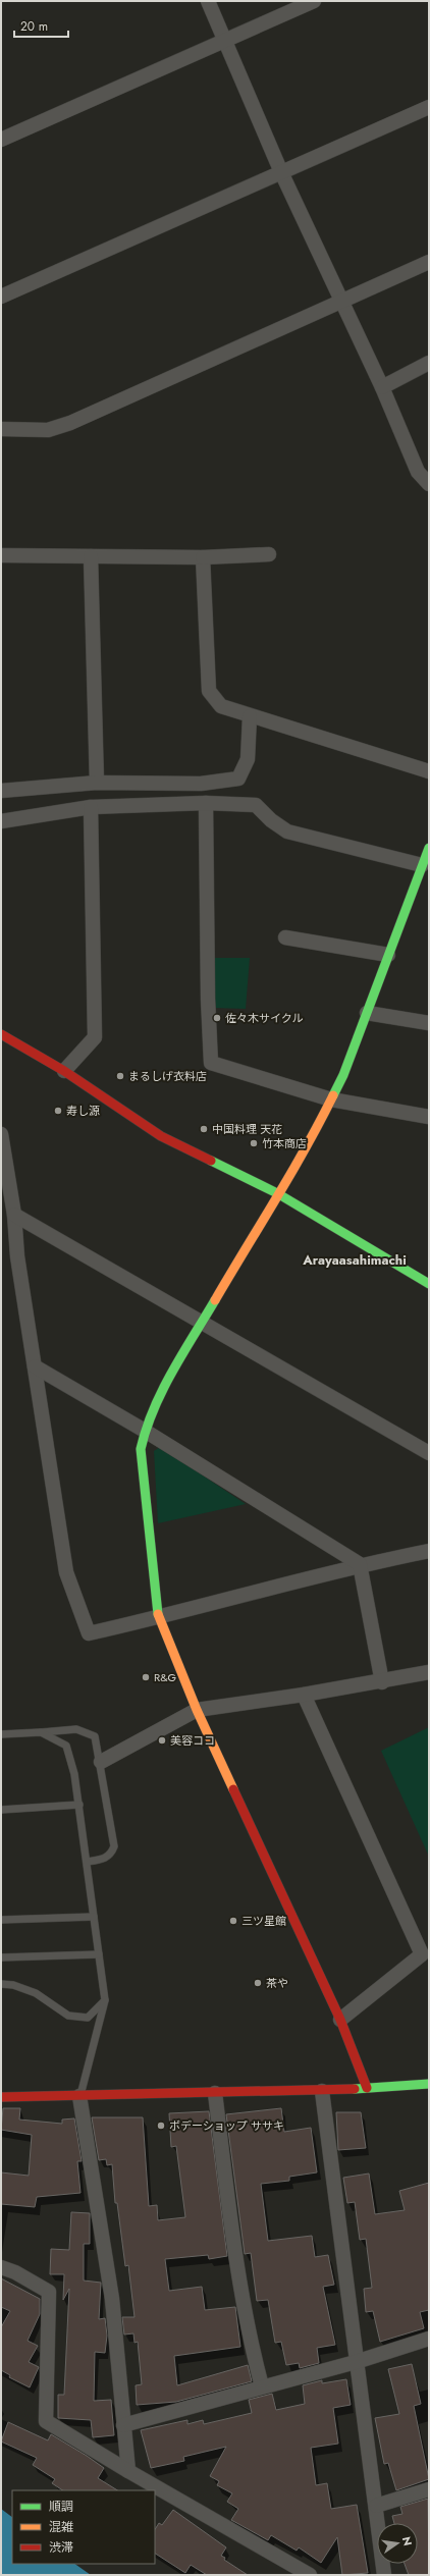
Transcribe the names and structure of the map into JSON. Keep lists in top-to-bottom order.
{
  "districts": ["Arayaasahimachi"],
  "places": [
    "佐々木サイクル",
    "まるしげ衣料店",
    "寿し源",
    "中国料理 天花",
    "竹本商店",
    "R&G",
    "美容ココ",
    "三ツ星館",
    "茶や",
    "ボデーショップ ササキ"
  ],
  "legend": ["順調", "混雑", "渋滞"],
  "scale_bar": "20 m",
  "north": "right"
}
